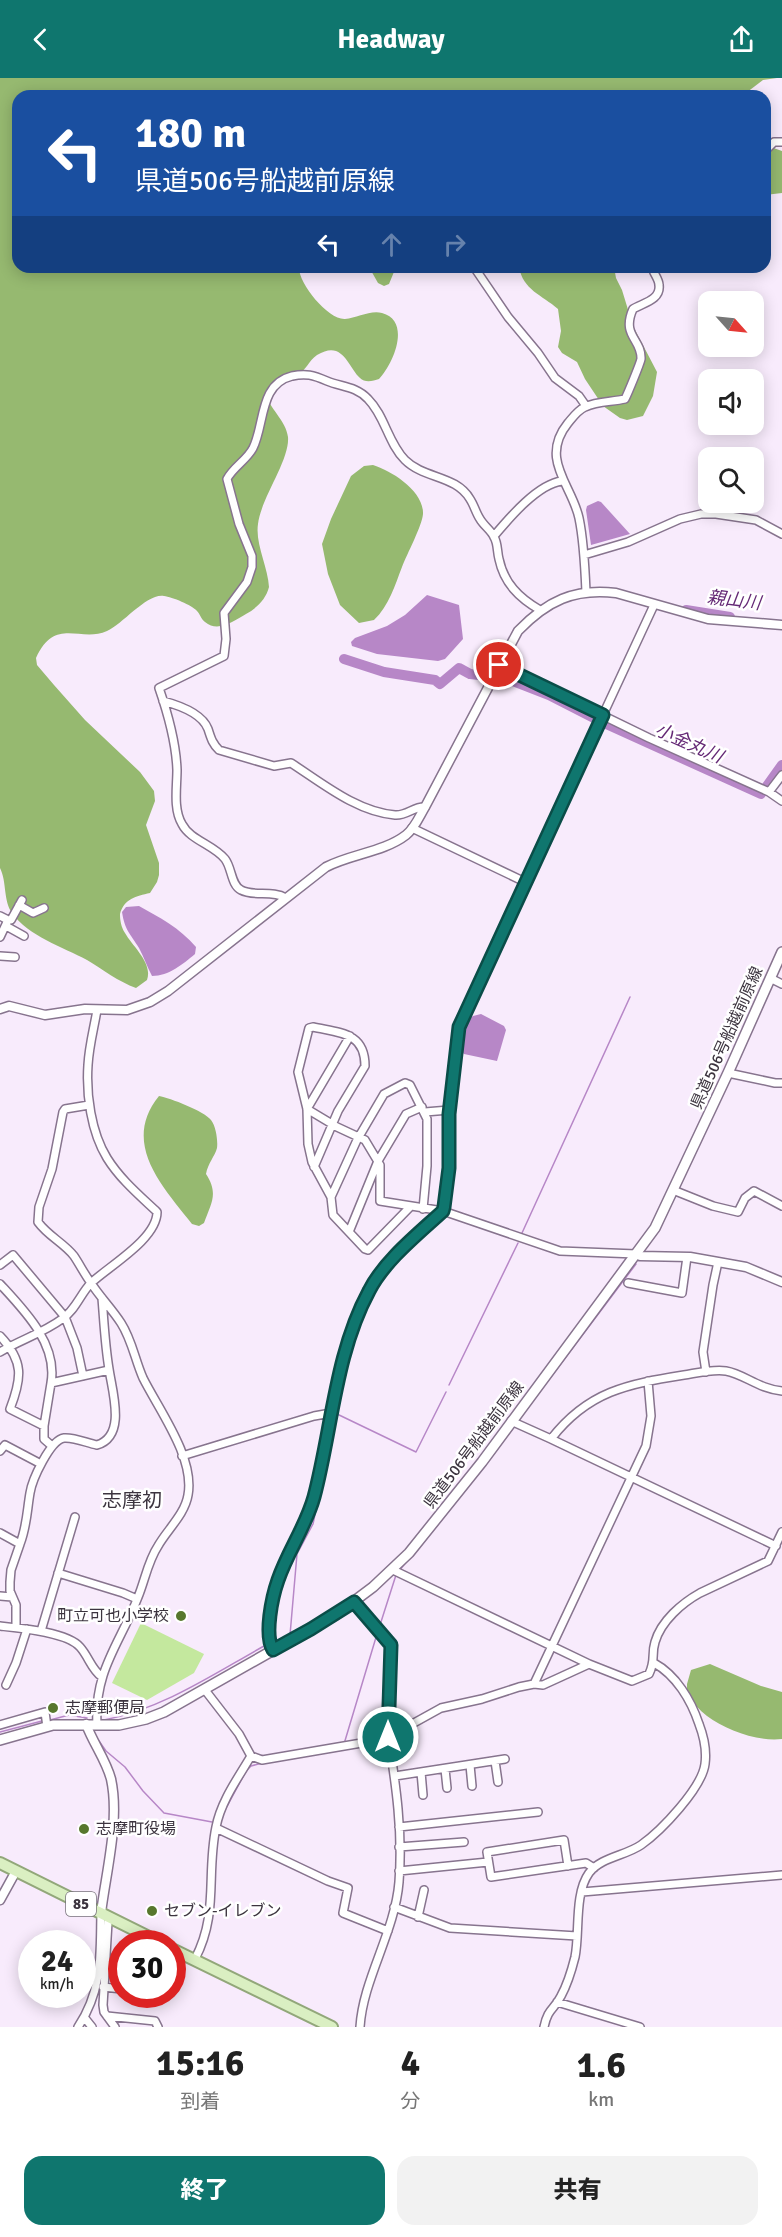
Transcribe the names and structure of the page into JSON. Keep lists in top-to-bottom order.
{
  "streets": {
    "main road": ["県道506号船越前原線", "85"]
  },
  "districts": ["志摩初"],
  "water": ["親山川", "小金丸川"],
  "places": [
    "町立可也小学校",
    "志摩郵便局",
    "志摩町役場",
    "セブン-イレブン"
  ],
  "north": "bottom right",
  "page": {
    "header": "Headway",
    "turn": ["180 m", "県道506号船越前原線"],
    "speed": "24 km/h",
    "limit": "30",
    "eta": [
      "15:16",
      "到着",
      "4",
      "分",
      "1.6",
      "km"
    ],
    "buttons": ["終了", "共有"]
  }
}
